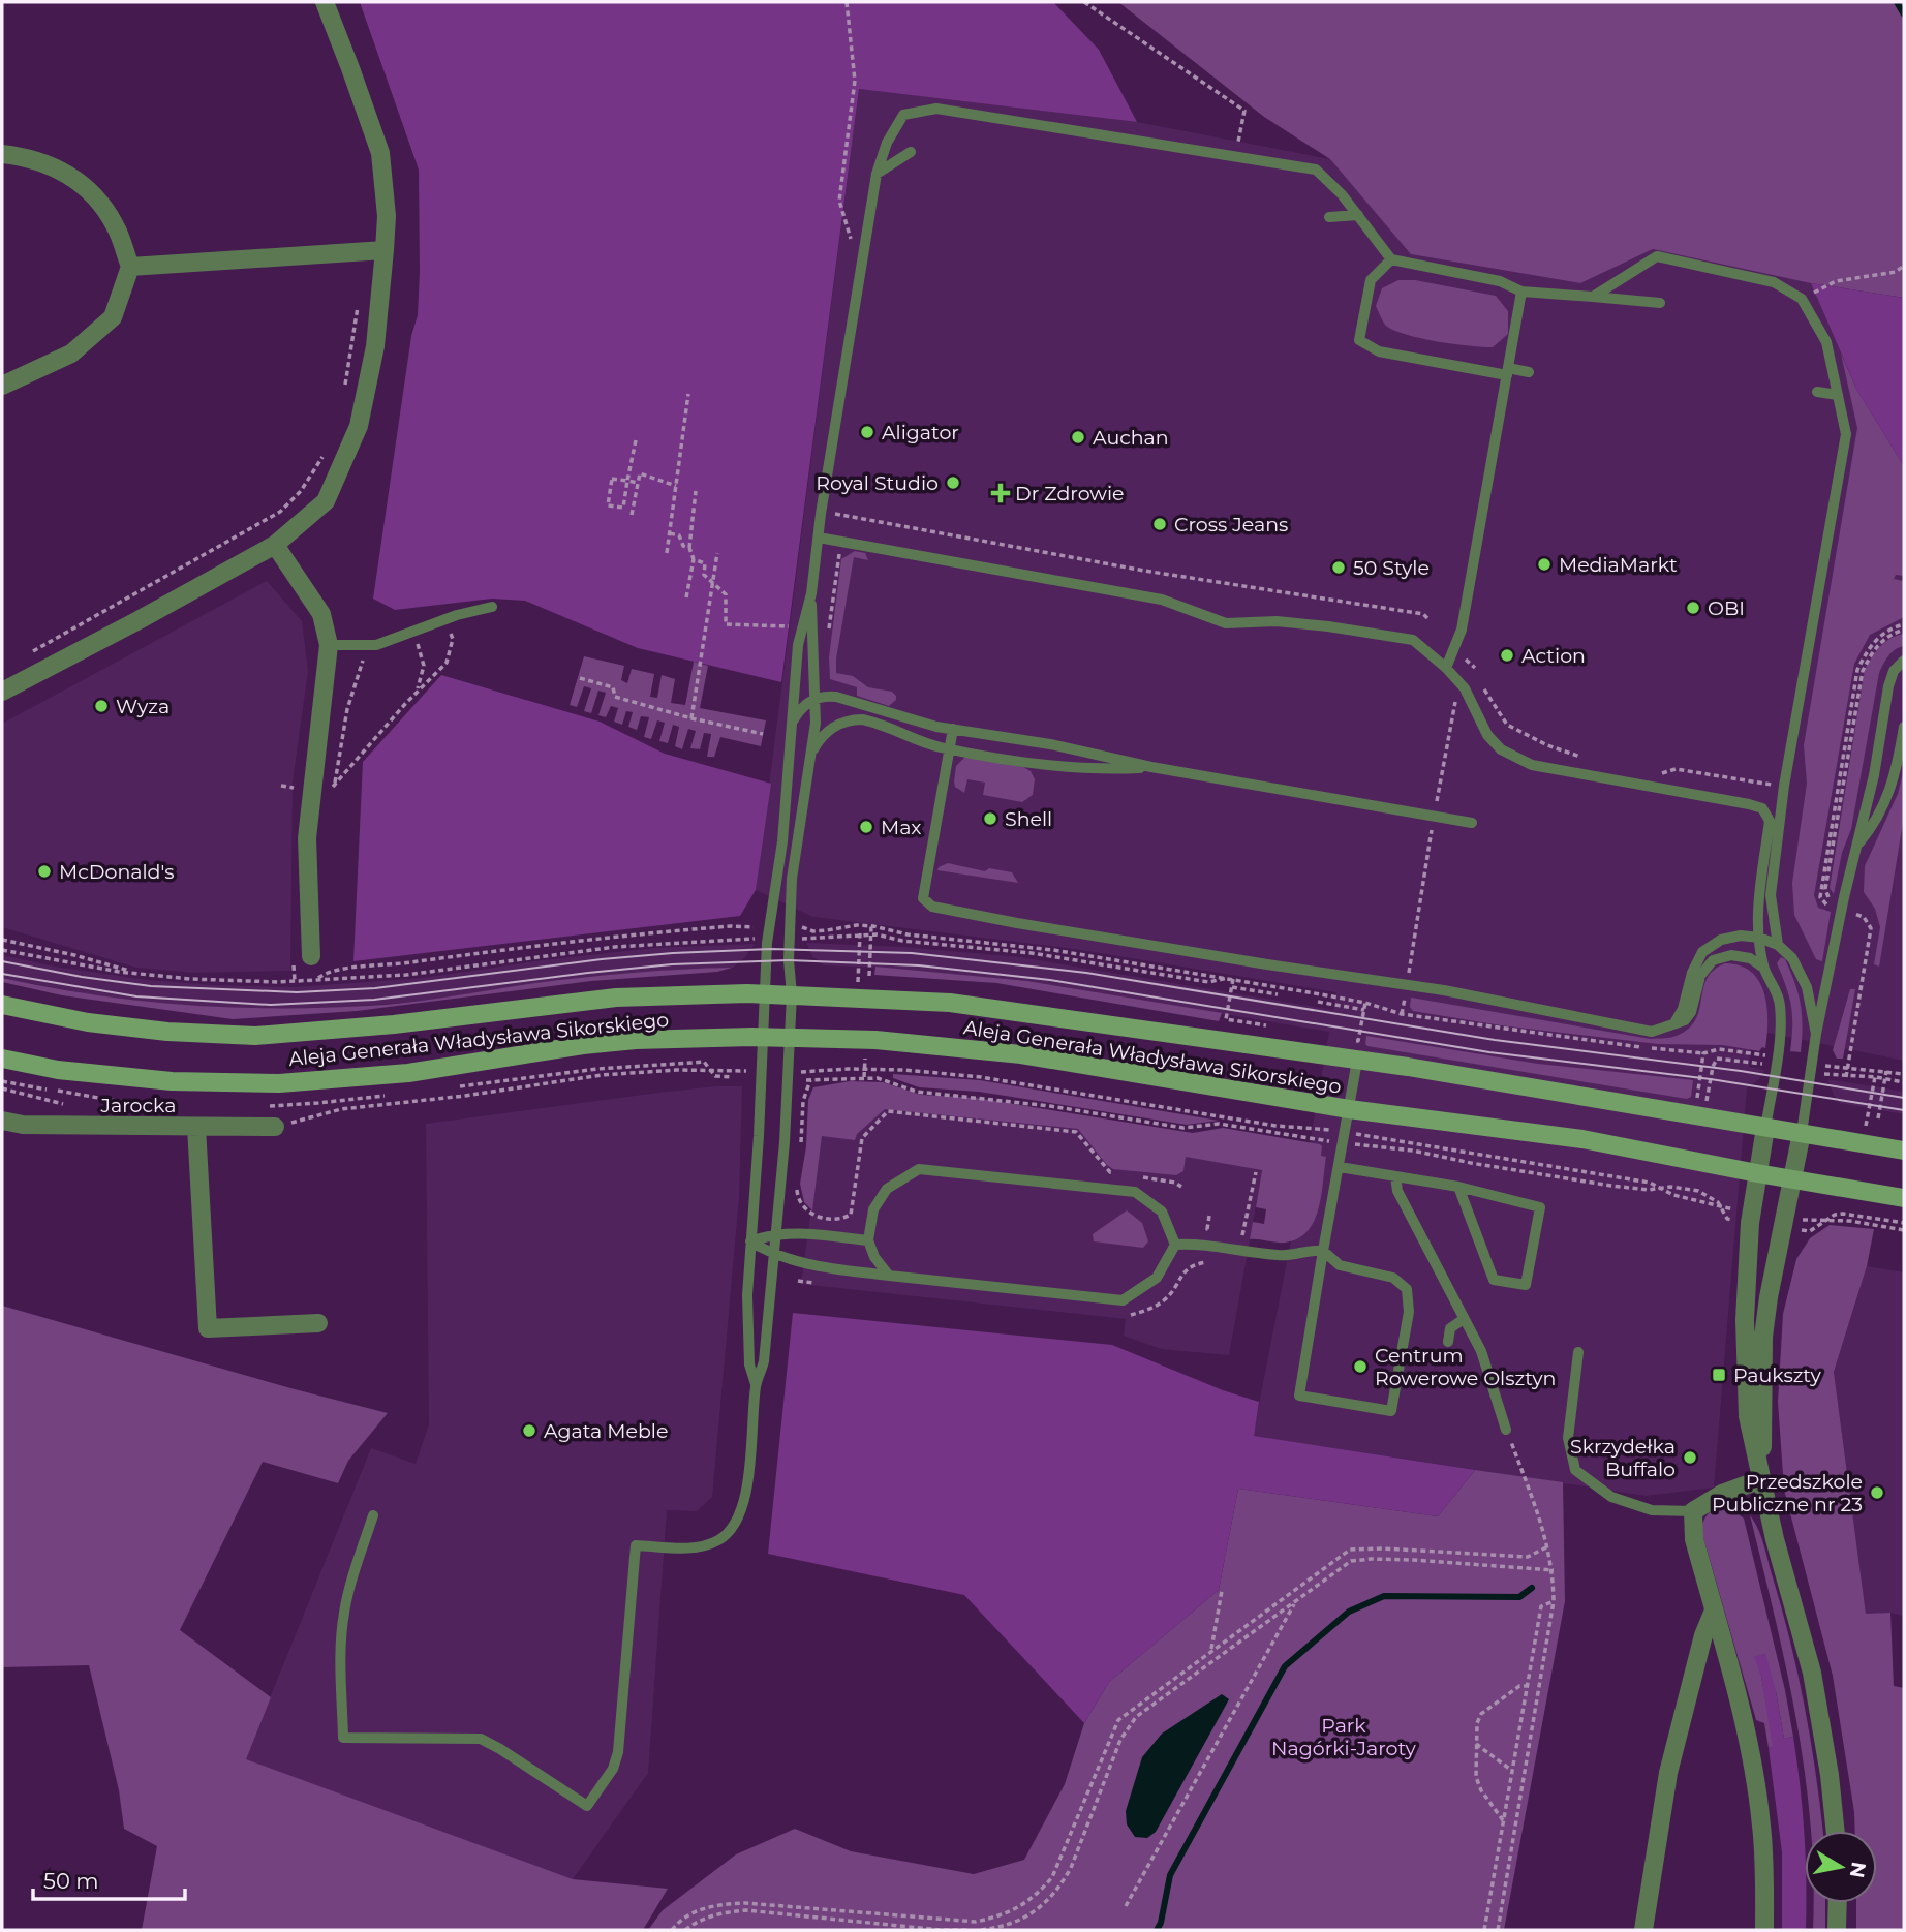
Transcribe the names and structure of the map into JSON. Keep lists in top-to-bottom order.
{
  "streets": {
    "main road": ["Aleja Generała Władysława Sikorskiego"],
    "street": ["Jarocka"]
  },
  "parks": ["Park Nagórki-Jaroty"],
  "places": {
    "other": [
      "Aligator",
      "Auchan",
      "Royal Studio",
      "Cross Jeans",
      "MediaMarkt",
      "50 Style",
      "OBI",
      "Action",
      "Wyza",
      "Shell",
      "Max",
      "McDonald's",
      "Centrum Rowerowe Olsztyn",
      "Agata Meble",
      "Skrzydełka Buffalo",
      "Przedszkole Publiczne nr 23"
    ],
    "health": ["Dr Zdrowie"],
    "transit": ["Paukszty"]
  },
  "scale_bar": "50 m",
  "north": "right"
}
